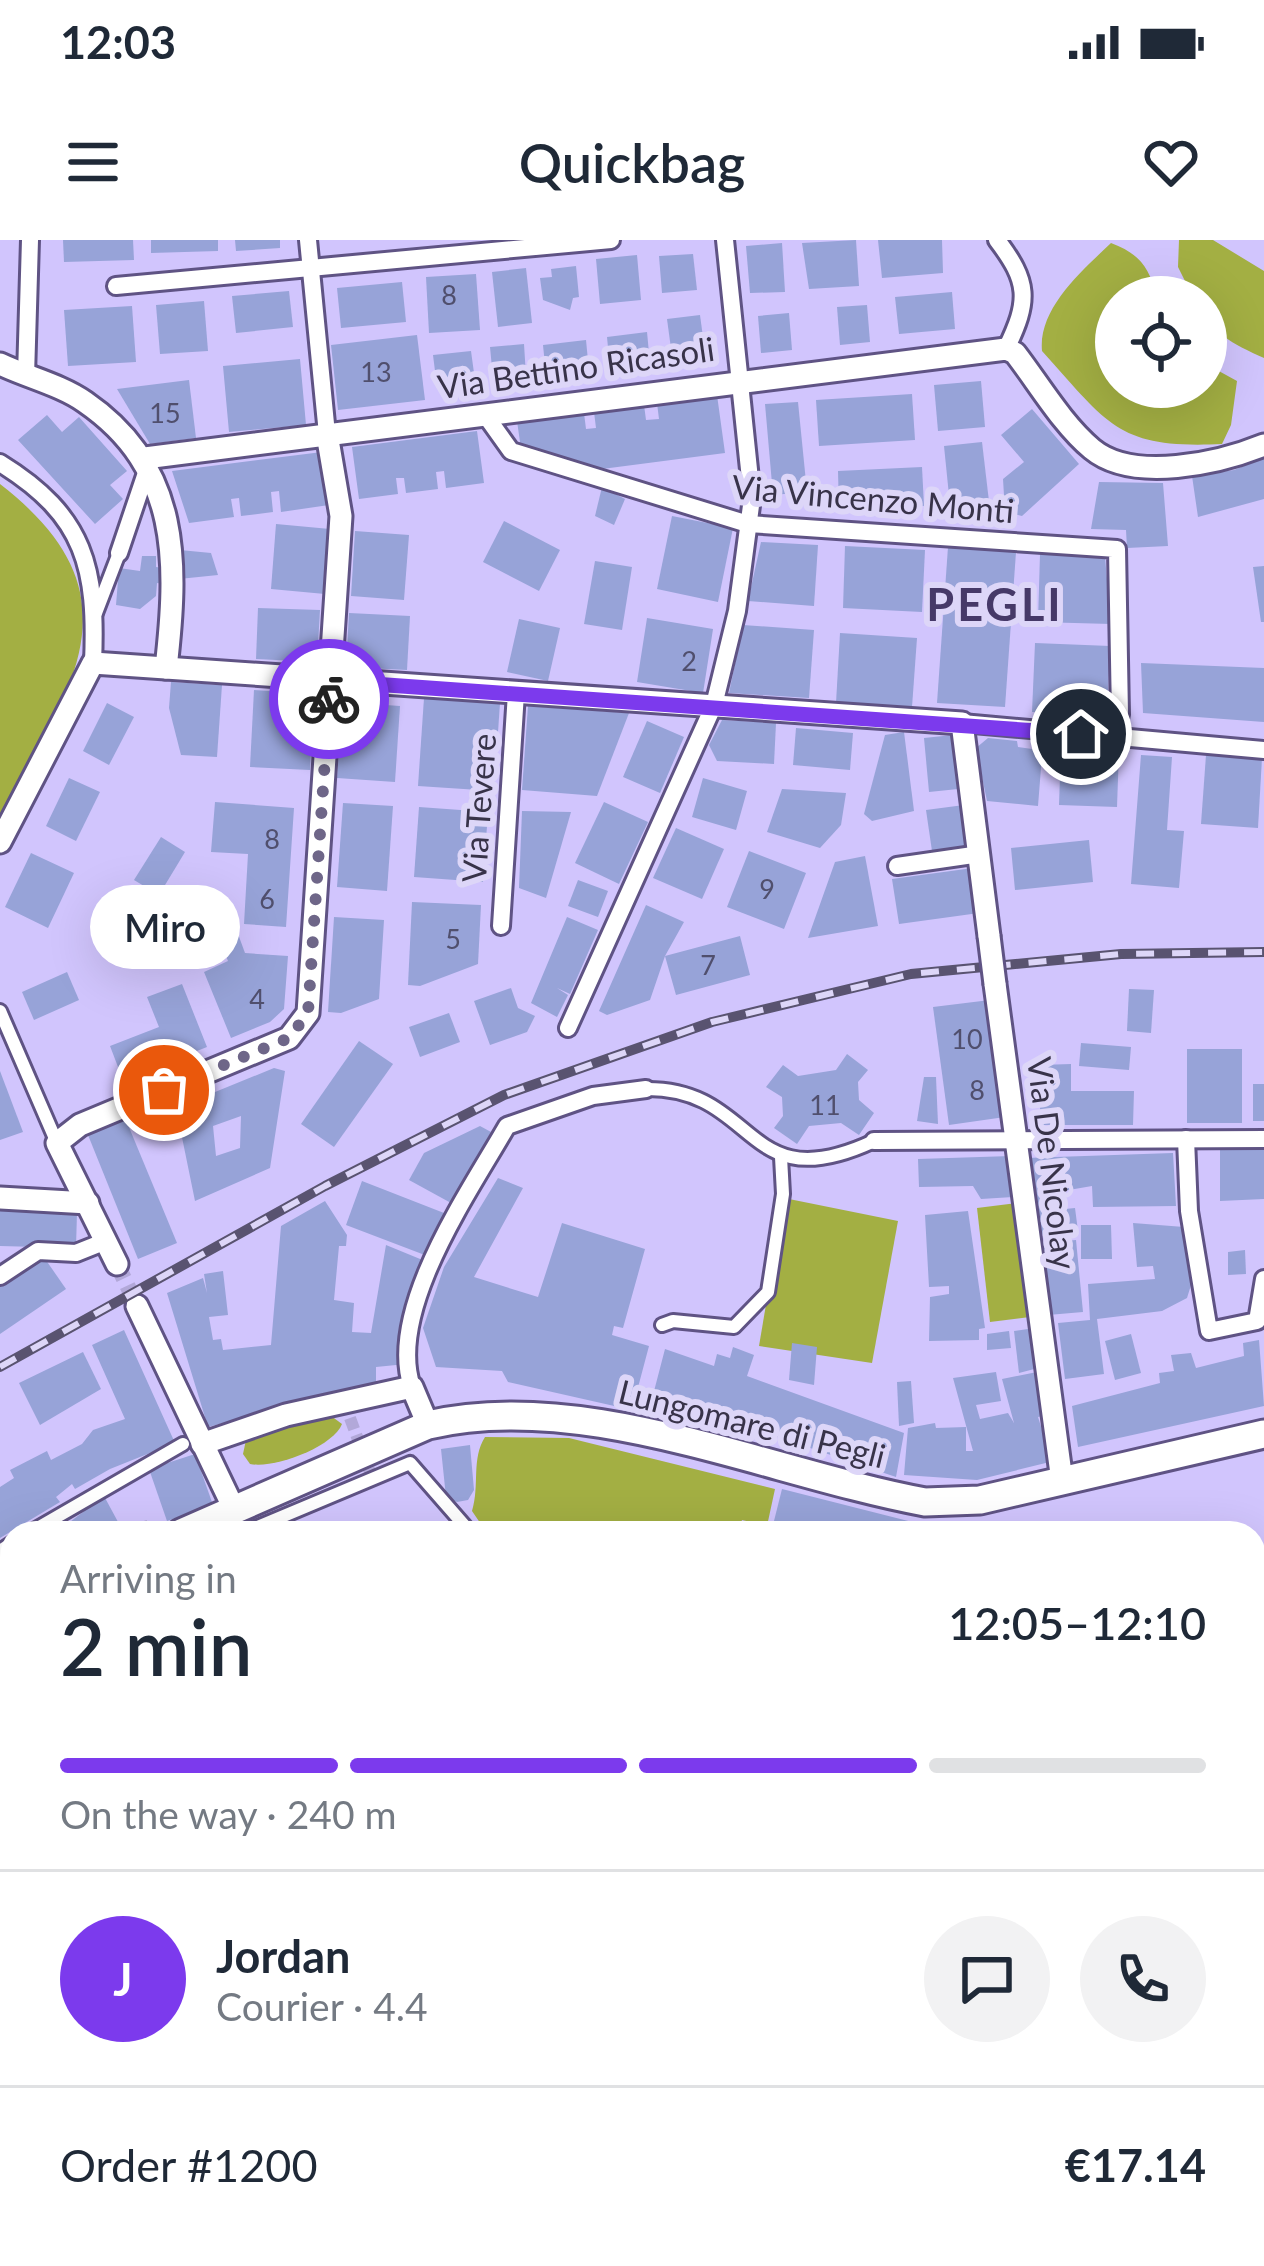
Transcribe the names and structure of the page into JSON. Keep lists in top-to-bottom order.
{
  "streets": {
    "main road": ["Lungomare di Pegli"],
    "street": [
      "Via Bettino Ricasoli",
      "Via Vincenzo Monti",
      "Via Tevere",
      "Via De Nicolay"
    ]
  },
  "crossings": [
    ["Via Bettino Ricasoli", "Via Vincenzo Monti"],
    ["Via De Nicolay", "Lungomare di Pegli"]
  ],
  "districts": ["PEGLI"],
  "places": ["Miro"],
  "house_numbers": [
    "8",
    "13",
    "15",
    "2",
    "8",
    "9",
    "6",
    "5",
    "7",
    "4",
    "10",
    "8",
    "11"
  ],
  "page": {
    "status": "12:03",
    "header": "Quickbag",
    "bubble": "Miro",
    "heading": ["2 min", "Arriving in", "12:05–12:10"],
    "panel": [
      "Jordan",
      "Courier · 4.4",
      "Order #1200",
      "€17.14"
    ],
    "bar": "On the way · 240 m",
    "round": "J"
  }
}
